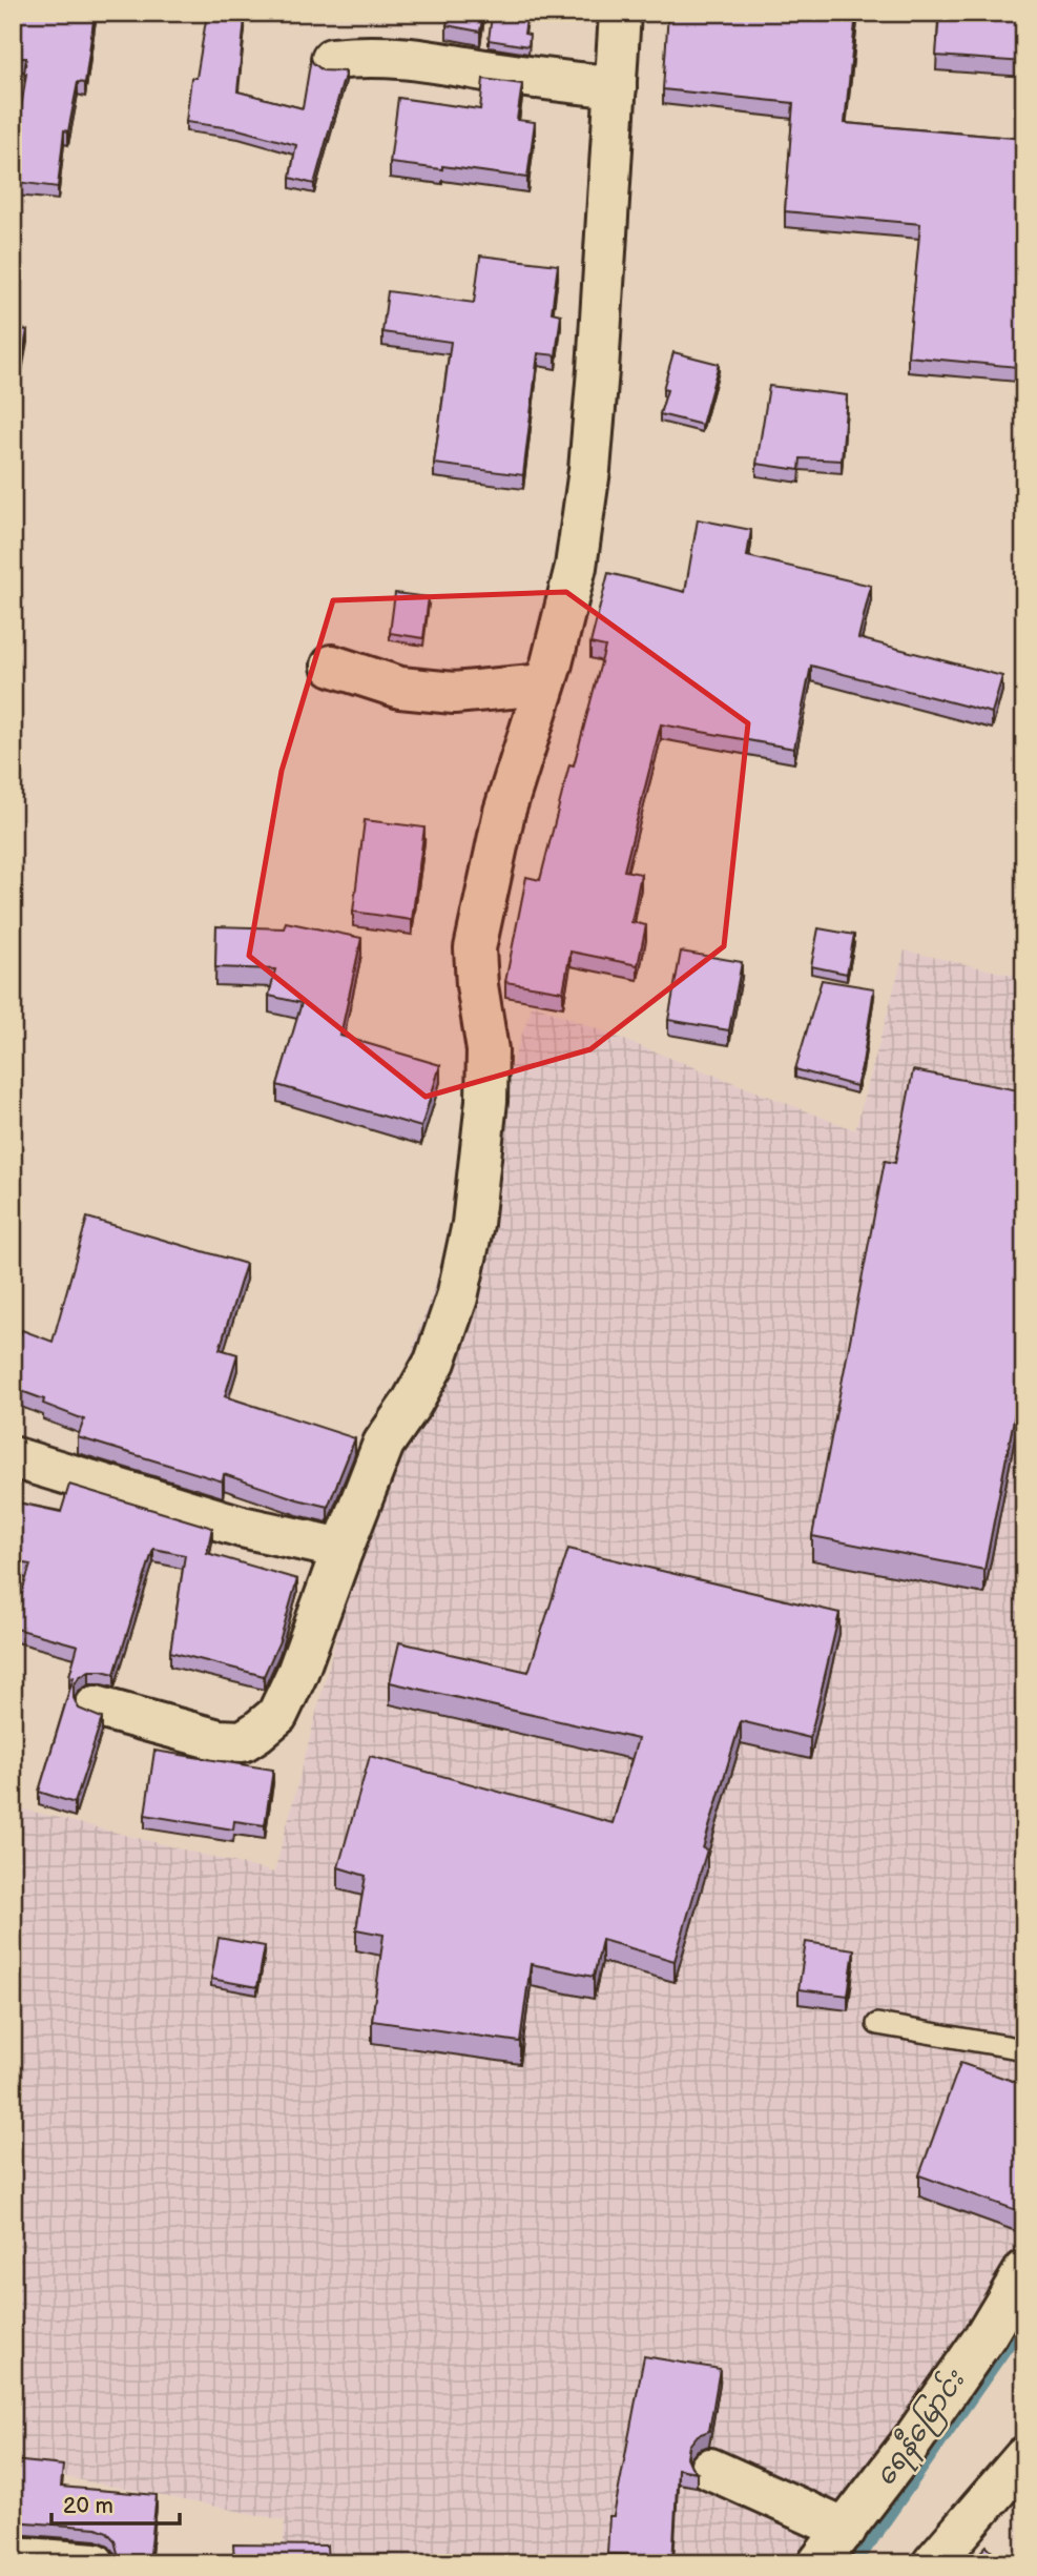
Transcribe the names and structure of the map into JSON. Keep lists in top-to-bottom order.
{
  "water": ["ရေနီမြောင်း"],
  "scale_bar": "20 m"
}
